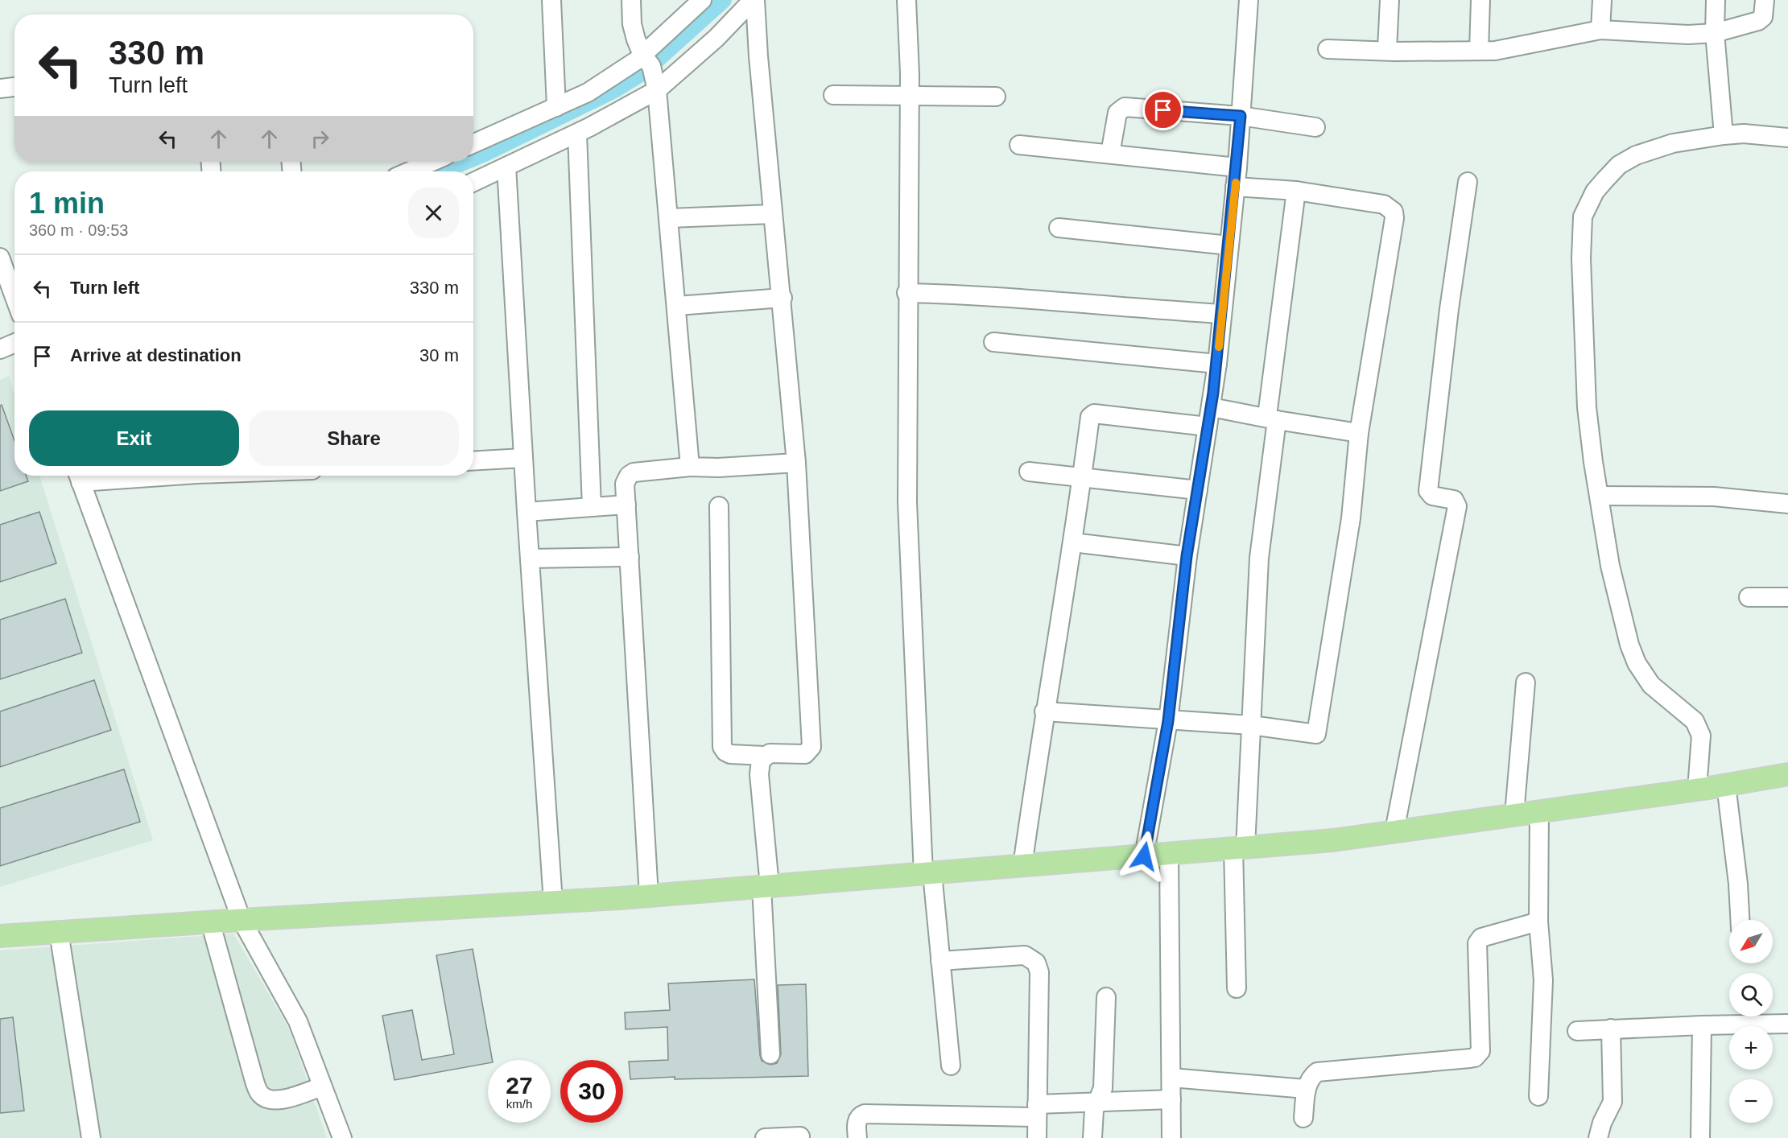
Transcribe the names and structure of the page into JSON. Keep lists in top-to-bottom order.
{
  "north": "bottom left",
  "page": {
    "turn": ["330 m", "Turn left"],
    "heading": ["1 min", "360 m · 09:53"],
    "list": [
      {
        "name": "Turn left",
        "value": "330 m"
      },
      {
        "name": "Arrive at destination",
        "value": "30 m"
      }
    ],
    "buttons": ["Exit", "Share"],
    "map_buttons": ["+", "−"],
    "speed": "27 km/h",
    "limit": "30"
  }
}
